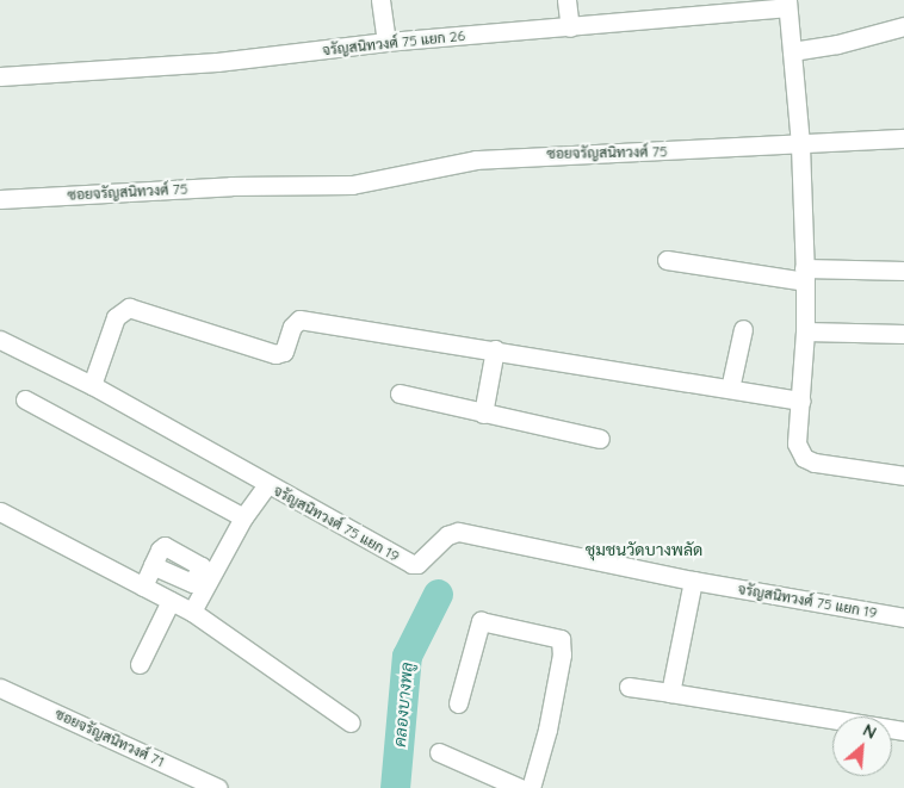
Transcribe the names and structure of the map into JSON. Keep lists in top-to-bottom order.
{
  "streets": {
    "street": [
      "จรัญสนิทวงศ์ 75 แยก 26",
      "ซอยจรัญสนิทวงศ์ 75",
      "จรัญสนิทวงศ์ 75 แยก 19",
      "ซอยจรัญสนิทวงศ์ 71"
    ]
  },
  "districts": ["ชุมชนวัดบางพลัด"],
  "water": ["คลองบางพลู"],
  "north": "top right"
}
